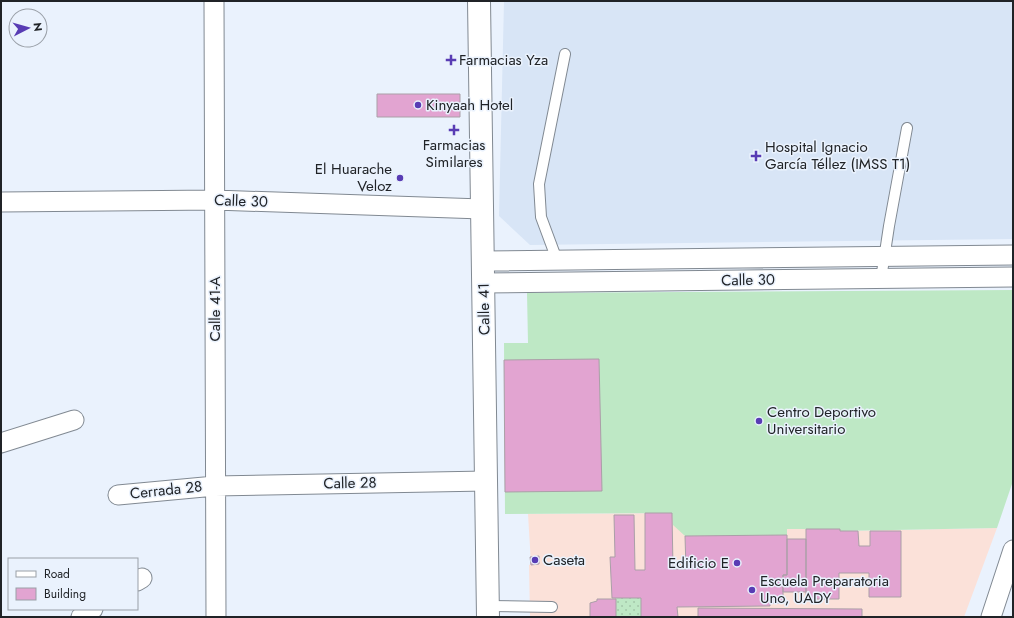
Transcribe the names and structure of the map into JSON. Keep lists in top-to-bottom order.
{
  "streets": {
    "street": [
      "Calle 30",
      "Calle 41-A",
      "Calle 41",
      "Calle 28",
      "Cerrada 28"
    ]
  },
  "crossings": [
    ["Calle 30", "Calle 41-A"],
    ["Calle 30", "Calle 41"],
    ["Calle 41-A", "Calle 28"],
    ["Calle 41-A", "Cerrada 28"],
    ["Calle 41", "Calle 28"],
    ["Calle 28", "Cerrada 28"]
  ],
  "places": {
    "health": ["Farmacias Yza", "Farmacias Similares", "Hospital Ignacio García Téllez (IMSS T1)"],
    "other": [
      "Kinyaah Hotel",
      "El Huarache Veloz",
      "Centro Deportivo Universitario",
      "Caseta",
      "Edificio E",
      "Escuela Preparatoria Uno, UADY"
    ]
  },
  "legend": ["Road", "Building"],
  "north": "right"
}
